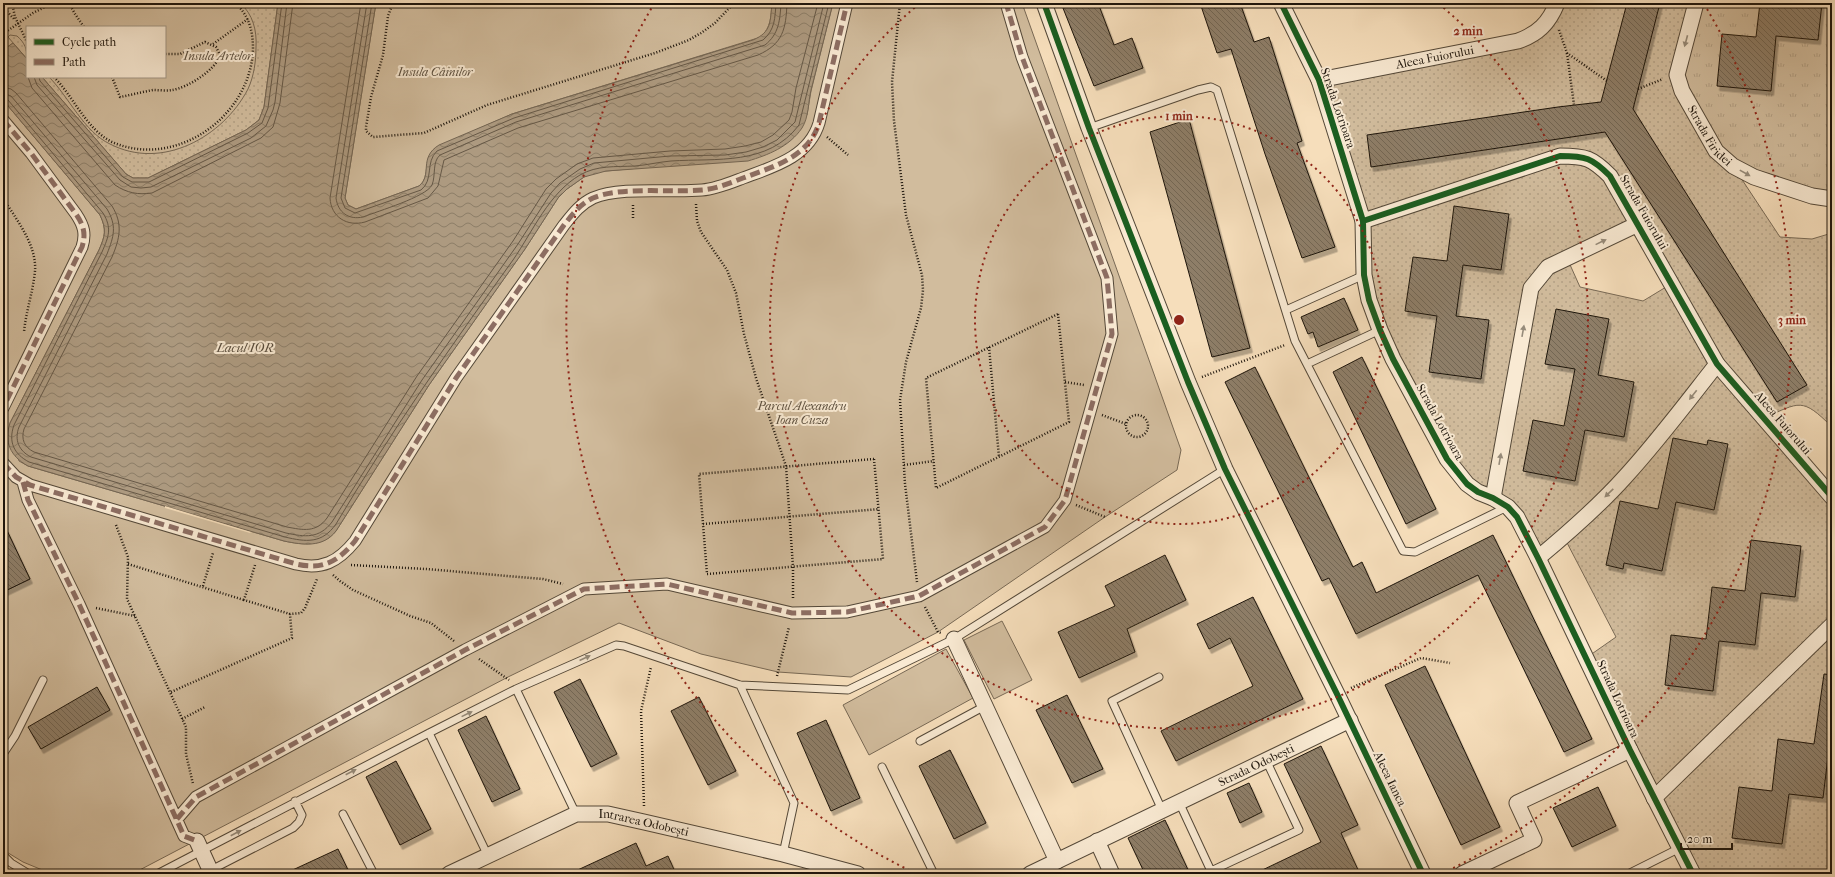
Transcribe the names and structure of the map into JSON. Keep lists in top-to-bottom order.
{
  "streets": {
    "street": [
      "Aleea Fuiorului",
      "Strada Lotrioara",
      "Strada Firidei",
      "Strada Fuiorului",
      "Strada Odobești",
      "Aleea Ianca",
      "Intrarea Odobești"
    ]
  },
  "crossings": [
    ["Aleea Fuiorului", "Strada Lotrioara"],
    ["Aleea Fuiorului", "Strada Fuiorului"],
    ["Strada Lotrioara", "Strada Fuiorului"],
    ["Strada Odobești", "Aleea Ianca"]
  ],
  "one_way": ["Strada Firidei"],
  "water": ["Lacul IOR"],
  "parks": ["Insula Artelor", "Insula Câinilor", "Parcul Alexandru Ioan Cuza"],
  "legend": ["Cycle path", "Path"],
  "scale_bar": "20 m",
  "rings": ["2 min", "1 min", "3 min"]
}
